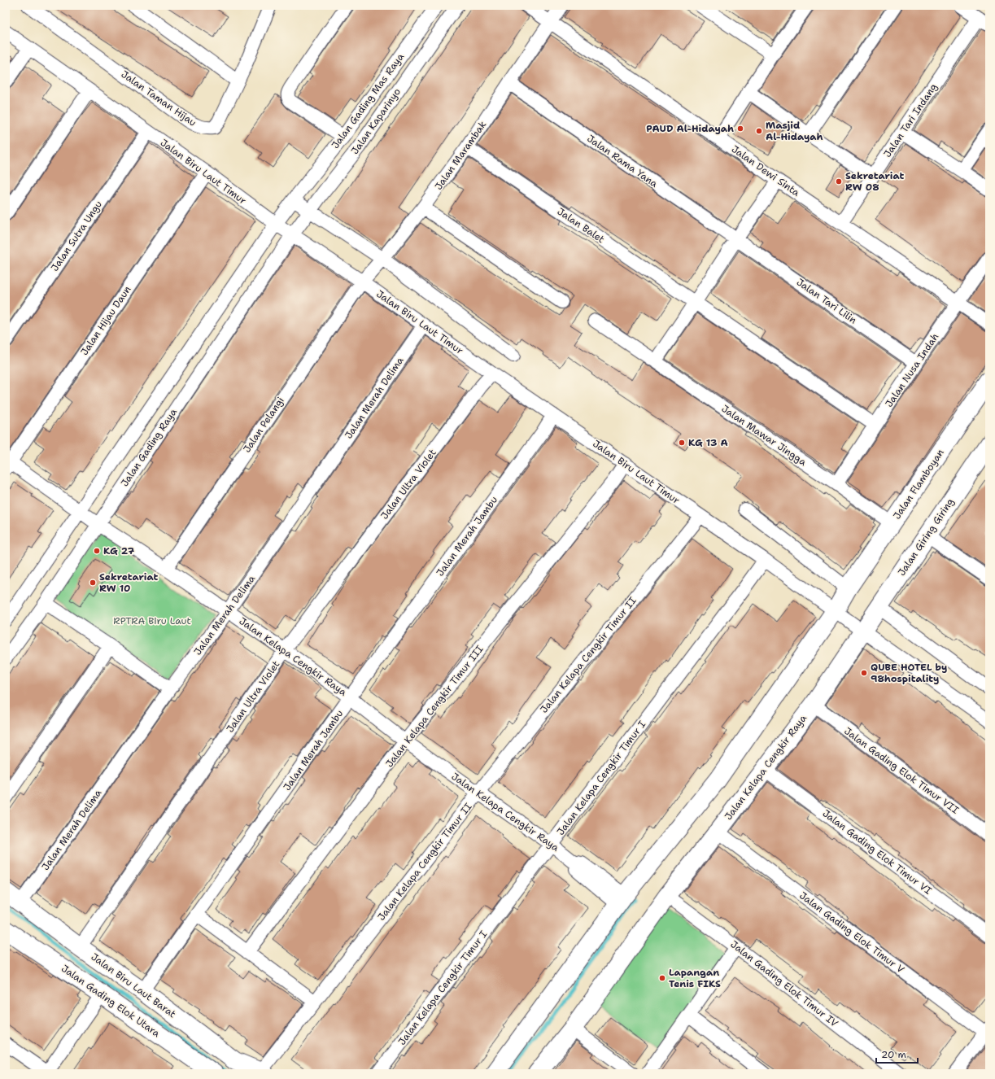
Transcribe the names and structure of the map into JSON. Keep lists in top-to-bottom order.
{
  "streets": {
    "street": [
      "Jalan Taman Hijau",
      "Jalan Gading Mas Raya",
      "Jalan Tari Indang",
      "Jalan Kaparinyo",
      "Jalan Marambak",
      "Jalan Rama Yana",
      "Jalan Dewi Sinta",
      "Jalan Biru Laut Timur",
      "Jalan Balet",
      "Jalan Sutra Ungu",
      "Jalan Tari Lilin",
      "Jalan Hijau Daun",
      "Jalan Nusa Indah",
      "Jalan Merah Delima",
      "Jalan Pelangi",
      "Jalan Mawar Jingga",
      "Jalan Gading Raya",
      "Jalan Ultra Violet",
      "Jalan Flamboyan",
      "Jalan Merah Jambu",
      "Jalan Giring Giring",
      "Jalan Kelapa Cengkir Timur II",
      "Jalan Kelapa Cengkir Raya",
      "Jalan Kelapa Cengkir Timur III",
      "Jalan Gading Elok Timur VII",
      "Jalan Kelapa Cengkir Timur I",
      "Jalan Gading Elok Timur VI",
      "Jalan Gading Elok Timur V",
      "Jalan Gading Elok Timur IV",
      "Jalan Biru Laut Barat",
      "Jalan Gading Elok Utara"
    ]
  },
  "crossings": [
    ["Jalan Gading Mas Raya", "Jalan Biru Laut Timur"],
    ["Jalan Gading Mas Raya", "Jalan Gading Raya"],
    ["Jalan Tari Indang", "Jalan Dewi Sinta"],
    ["Jalan Kaparinyo", "Jalan Biru Laut Timur"],
    ["Jalan Kaparinyo", "Jalan Gading Raya"],
    ["Jalan Marambak", "Jalan Rama Yana"],
    ["Jalan Marambak", "Jalan Dewi Sinta"],
    ["Jalan Marambak", "Jalan Biru Laut Timur"],
    ["Jalan Marambak", "Jalan Balet"],
    ["Jalan Marambak", "Jalan Pelangi"],
    ["Jalan Rama Yana", "Jalan Tari Lilin"],
    ["Jalan Dewi Sinta", "Jalan Nusa Indah"],
    ["Jalan Biru Laut Timur", "Jalan Sutra Ungu"],
    ["Jalan Biru Laut Timur", "Jalan Hijau Daun"],
    ["Jalan Biru Laut Timur", "Jalan Merah Delima"],
    ["Jalan Biru Laut Timur", "Jalan Pelangi"],
    ["Jalan Biru Laut Timur", "Jalan Gading Raya"],
    ["Jalan Biru Laut Timur", "Jalan Ultra Violet"],
    ["Jalan Biru Laut Timur", "Jalan Flamboyan"],
    ["Jalan Biru Laut Timur", "Jalan Merah Jambu"],
    ["Jalan Biru Laut Timur", "Jalan Kelapa Cengkir Timur II"],
    ["Jalan Biru Laut Timur", "Jalan Kelapa Cengkir Timur III"],
    ["Jalan Biru Laut Timur", "Jalan Kelapa Cengkir Timur I"],
    ["Jalan Balet", "Jalan Nusa Indah"],
    ["Jalan Tari Lilin", "Jalan Nusa Indah"],
    ["Jalan Hijau Daun", "Jalan Kelapa Cengkir Raya"],
    ["Jalan Nusa Indah", "Jalan Mawar Jingga"],
    ["Jalan Merah Delima", "Jalan Kelapa Cengkir Raya"],
    ["Jalan Merah Delima", "Jalan Biru Laut Barat"],
    ["Jalan Pelangi", "Jalan Kelapa Cengkir Raya"],
    ["Jalan Mawar Jingga", "Jalan Flamboyan"],
    ["Jalan Gading Raya", "Jalan Kelapa Cengkir Raya"],
    ["Jalan Ultra Violet", "Jalan Kelapa Cengkir Raya"],
    ["Jalan Ultra Violet", "Jalan Biru Laut Barat"],
    ["Jalan Merah Jambu", "Jalan Kelapa Cengkir Raya"],
    ["Jalan Merah Jambu", "Jalan Biru Laut Barat"],
    ["Jalan Giring Giring", "Jalan Kelapa Cengkir Raya"],
    ["Jalan Kelapa Cengkir Timur II", "Jalan Kelapa Cengkir Raya"],
    ["Jalan Kelapa Cengkir Timur II", "Jalan Biru Laut Barat"],
    ["Jalan Kelapa Cengkir Raya", "Jalan Kelapa Cengkir Timur III"],
    ["Jalan Kelapa Cengkir Raya", "Jalan Gading Elok Timur VII"],
    ["Jalan Kelapa Cengkir Raya", "Jalan Kelapa Cengkir Timur I"],
    ["Jalan Kelapa Cengkir Raya", "Jalan Gading Elok Timur VI"],
    ["Jalan Kelapa Cengkir Raya", "Jalan Gading Elok Timur V"],
    ["Jalan Kelapa Cengkir Raya", "Jalan Gading Elok Timur IV"]
  ],
  "parks": ["RPTRA Biru Laut"],
  "places": [
    "PAUD Al-Hidayah",
    "Masjid Al-Hidayah",
    "Sekretariat RW 08",
    "KG 13 A",
    "KG 27",
    "Sekretariat RW 10",
    "QUBE HOTEL by 98hospitality",
    "Lapangan Tenis FIKS"
  ],
  "scale_bar": "20 m"
}
